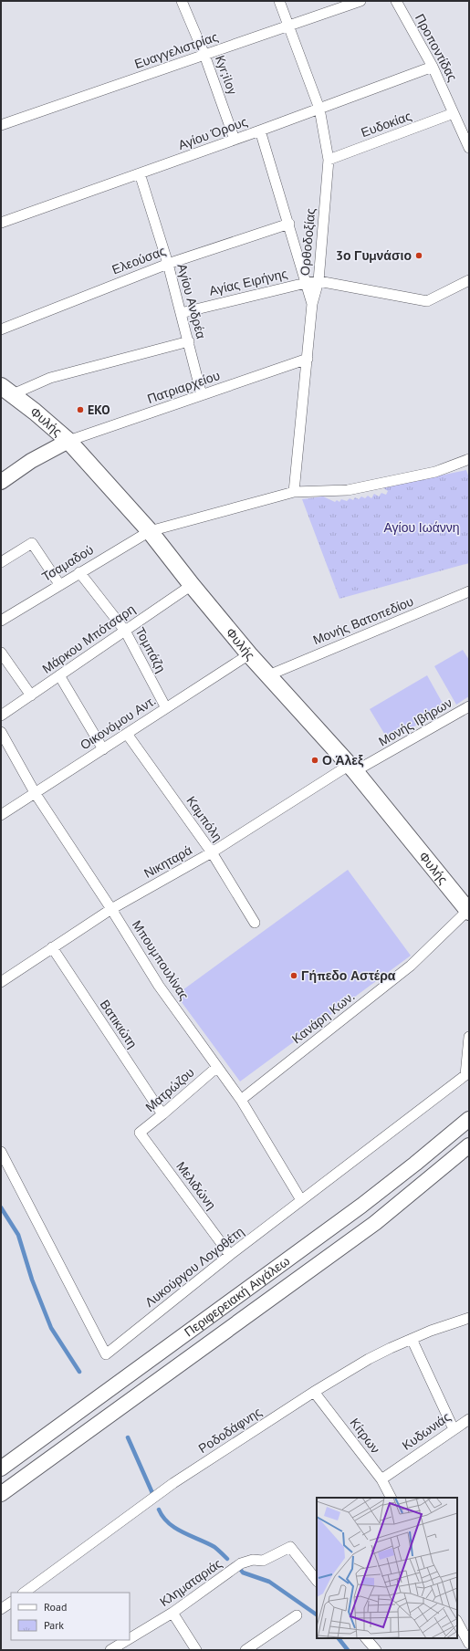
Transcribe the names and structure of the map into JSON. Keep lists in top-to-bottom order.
{
  "streets": {
    "main road": ["Φυλής", "Περιφερειακή Αιγάλεω"],
    "street": [
      "Προποντίδας",
      "Ευαγγελιστρίας",
      "Kyr;iloy",
      "Ευδοκίας",
      "Αγίου Όρους",
      "Ορθοδοξίας",
      "Ελεούσας",
      "Αγίας Ειρήνης",
      "Αγίου Ανδρέα",
      "Πατριαρχείου",
      "Τσαμαδού",
      "Μονής Βατοπεδίου",
      "Μάρκου Μπότσαρη",
      "Τομπάζη",
      "Μονής Ιβήρων",
      "Οικονόμου Αντ.",
      "Καμπόλη",
      "Νικηταρά",
      "Μπουμπουλίνας",
      "Κανάρη Κων.",
      "Βατικιώτη",
      "Ματρώζου",
      "Μελιδώνη",
      "Λυκούργου Λογοθέτη",
      "Ροδοδάφνης",
      "Κυδωνιάς",
      "Κίτρων",
      "Κληματαριάς"
    ]
  },
  "crossings": [
    ["Προποντίδας", "Ευδοκίας"],
    ["Προποντίδας", "Αγίου Όρους"],
    ["Ευαγγελιστρίας", "Kyr;iloy"],
    ["Ευαγγελιστρίας", "Ορθοδοξίας"],
    ["Kyr;iloy", "Αγίου Όρους"],
    ["Ευδοκίας", "Ορθοδοξίας"],
    ["Αγίου Όρους", "Ορθοδοξίας"],
    ["Αγίου Όρους", "Αγίου Ανδρέα"],
    ["Ορθοδοξίας", "Αγίας Ειρήνης"],
    ["Ορθοδοξίας", "Πατριαρχείου"],
    ["Ελεούσας", "Αγίου Ανδρέα"],
    ["Αγίας Ειρήνης", "Αγίου Ανδρέα"],
    ["Αγίου Ανδρέα", "Πατριαρχείου"],
    ["Πατριαρχείου", "Φυλής"],
    ["Φυλής", "Τσαμαδού"],
    ["Φυλής", "Μονής Βατοπεδίου"],
    ["Φυλής", "Μάρκου Μπότσαρη"],
    ["Φυλής", "Μονής Ιβήρων"],
    ["Φυλής", "Οικονόμου Αντ."],
    ["Φυλής", "Νικηταρά"],
    ["Φυλής", "Κανάρη Κων."],
    ["Τσαμαδού", "Τομπάζη"],
    ["Μάρκου Μπότσαρη", "Τομπάζη"],
    ["Τομπάζη", "Οικονόμου Αντ."],
    ["Μονής Ιβήρων", "Νικηταρά"],
    ["Οικονόμου Αντ.", "Καμπόλη"],
    ["Οικονόμου Αντ.", "Μπουμπουλίνας"],
    ["Καμπόλη", "Νικηταρά"],
    ["Νικηταρά", "Μπουμπουλίνας"],
    ["Νικηταρά", "Βατικιώτη"],
    ["Μπουμπουλίνας", "Κανάρη Κων."],
    ["Μπουμπουλίνας", "Ματρώζου"],
    ["Μπουμπουλίνας", "Λυκούργου Λογοθέτη"],
    ["Βατικιώτη", "Ματρώζου"],
    ["Ματρώζου", "Μελιδώνη"],
    ["Μελιδώνη", "Λυκούργου Λογοθέτη"],
    ["Ροδοδάφνης", "Κίτρων"],
    ["Κυδωνιάς", "Κίτρων"]
  ],
  "parks": ["Αγίου Ιωάννη"],
  "places": [
    "3ο Γυμνάσιο",
    "EKO",
    "Ο Άλεξ",
    "Γήπεδο Αστέρα"
  ],
  "legend": ["Road", "Park"]
}
